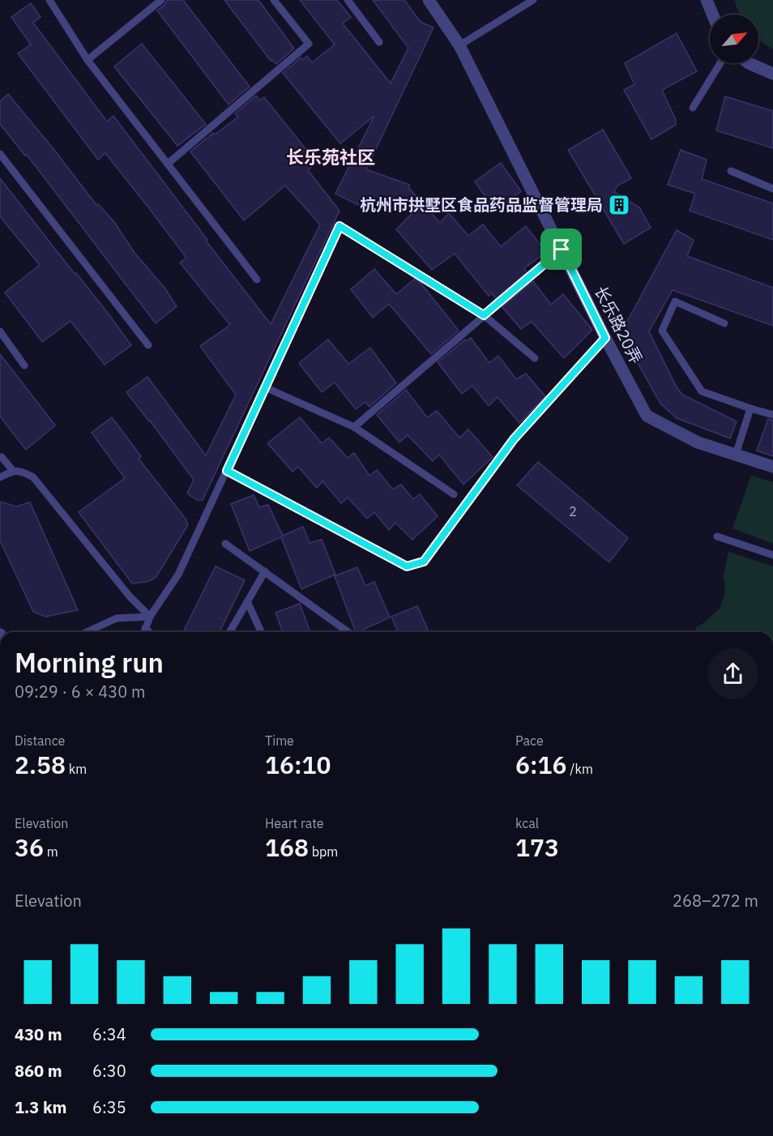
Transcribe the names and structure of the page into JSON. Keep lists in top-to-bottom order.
{
  "streets": {
    "street": ["长乐路20弄"]
  },
  "districts": ["长乐苑社区"],
  "places": {
    "building": ["杭州市拱墅区食品药品监督管理局"]
  },
  "house_numbers": ["2"],
  "north": "top right",
  "page": {
    "heading": ["Morning run", "09:29 · 6 × 430 m"],
    "stats": [
      ["Distance", "2.58 km"],
      ["Time", "16:10"],
      ["Pace", "6:16 /km"],
      ["Elevation", "36 m"],
      ["Heart rate", "168 bpm"],
      ["kcal", "173"]
    ],
    "chart": ["Elevation", "268–272 m"],
    "list": [
      {
        "name": "430 m",
        "note": "6:34"
      },
      {
        "name": "860 m",
        "note": "6:30"
      },
      {
        "name": "1.3 km",
        "note": "6:35"
      }
    ]
  }
}
